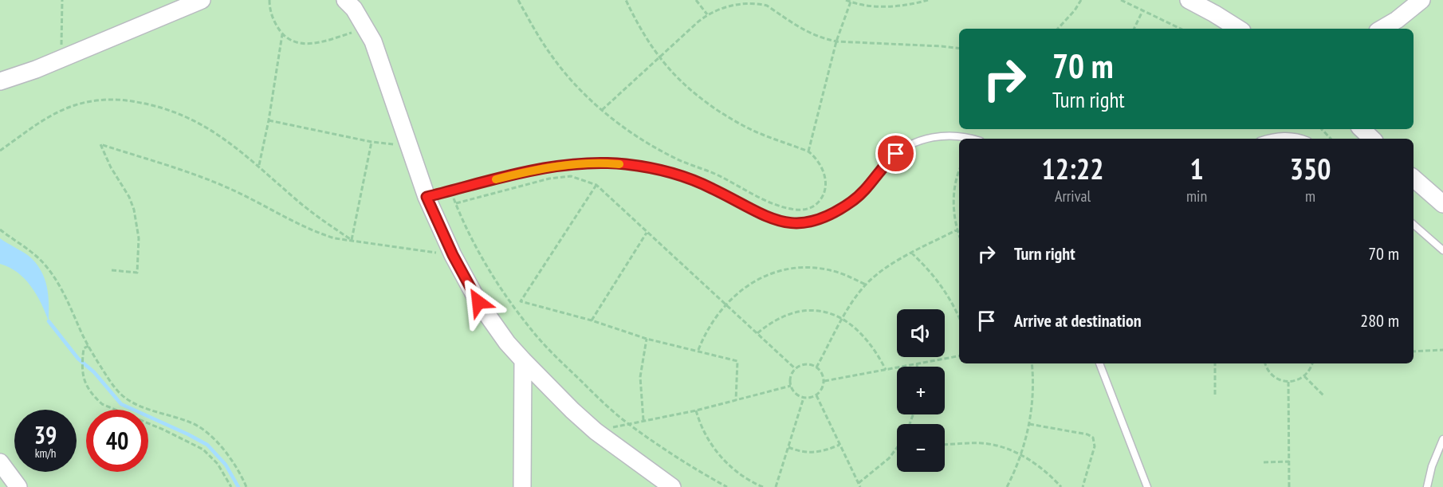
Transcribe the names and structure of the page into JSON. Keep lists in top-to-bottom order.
{
  "page": {
    "turn": ["70 m", "Turn right"],
    "eta": [
      "12:22",
      "Arrival",
      "1",
      "min",
      "350",
      "m"
    ],
    "list": [
      {
        "name": "Turn right",
        "value": "70 m"
      },
      {
        "name": "Arrive at destination",
        "value": "280 m"
      }
    ],
    "map_buttons": ["+", "−"],
    "speed": "39 km/h",
    "limit": "40"
  }
}
